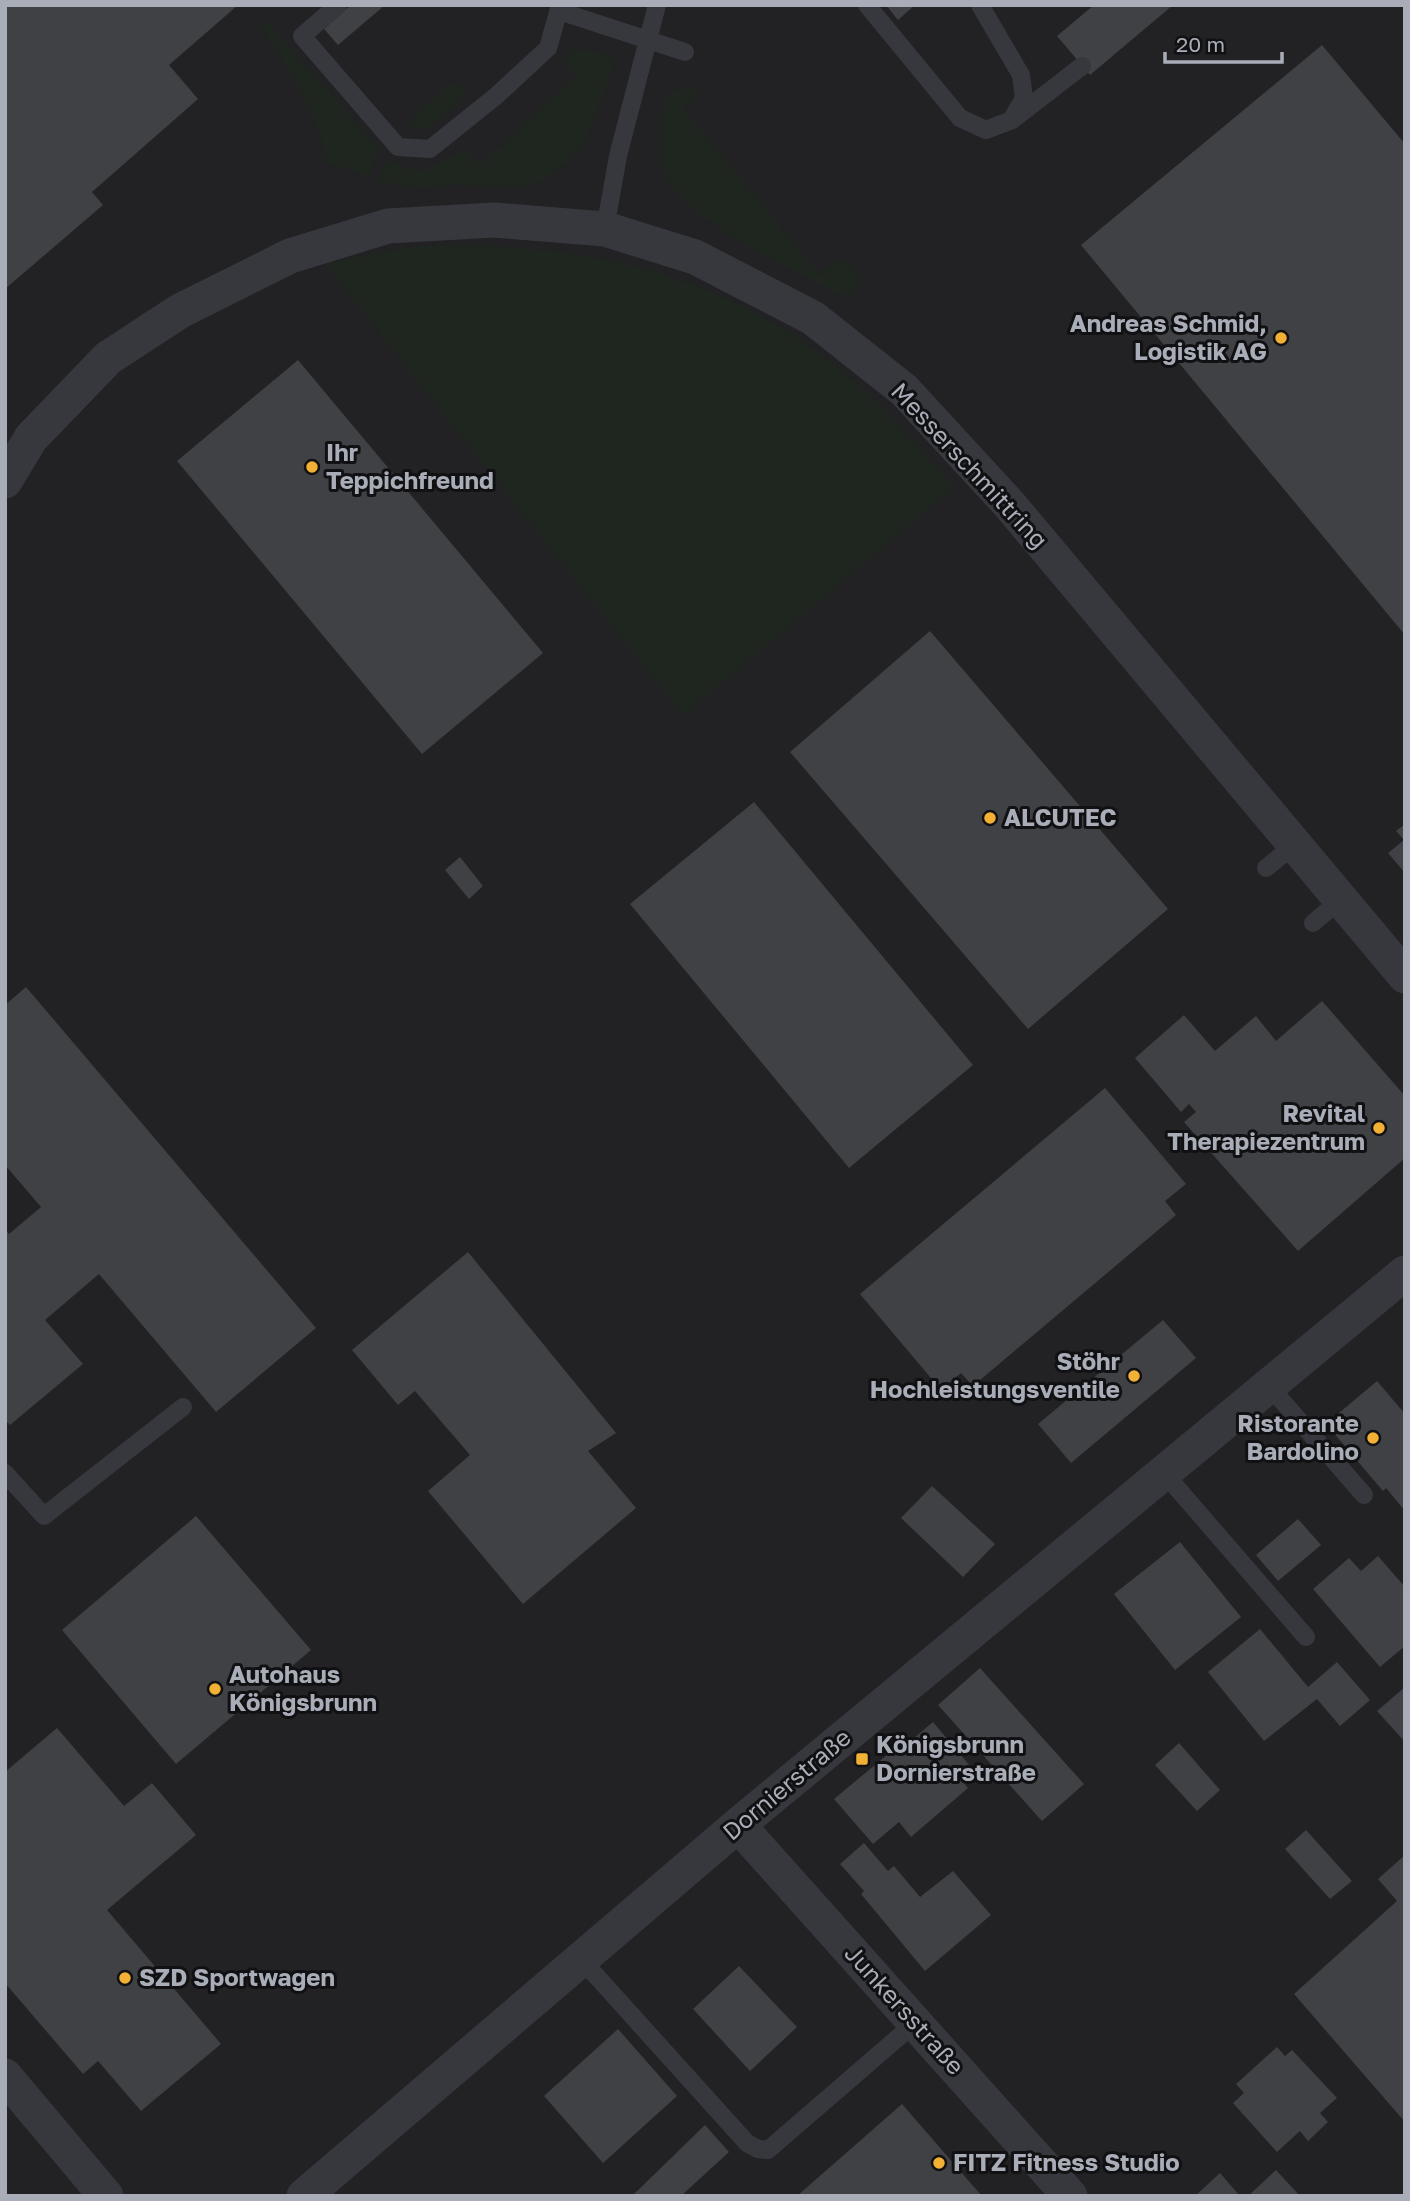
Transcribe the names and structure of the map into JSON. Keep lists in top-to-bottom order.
{
  "streets": {
    "street": ["Messerschmittring", "Dornierstraße", "Junkersstraße"]
  },
  "crossings": [
    ["Dornierstraße", "Junkersstraße"]
  ],
  "places": {
    "other": [
      "Andreas Schmid, Logistik AG",
      "Ihr Teppichfreund",
      "ALCUTEC",
      "Revital Therapiezentrum",
      "Stöhr Hochleistungsventile",
      "Ristorante Bardolino",
      "Autohaus Königsbrunn",
      "SZD Sportwagen",
      "FITZ Fitness Studio"
    ],
    "transit": ["Königsbrunn Dornierstraße"]
  },
  "scale_bar": "20 m"
}
